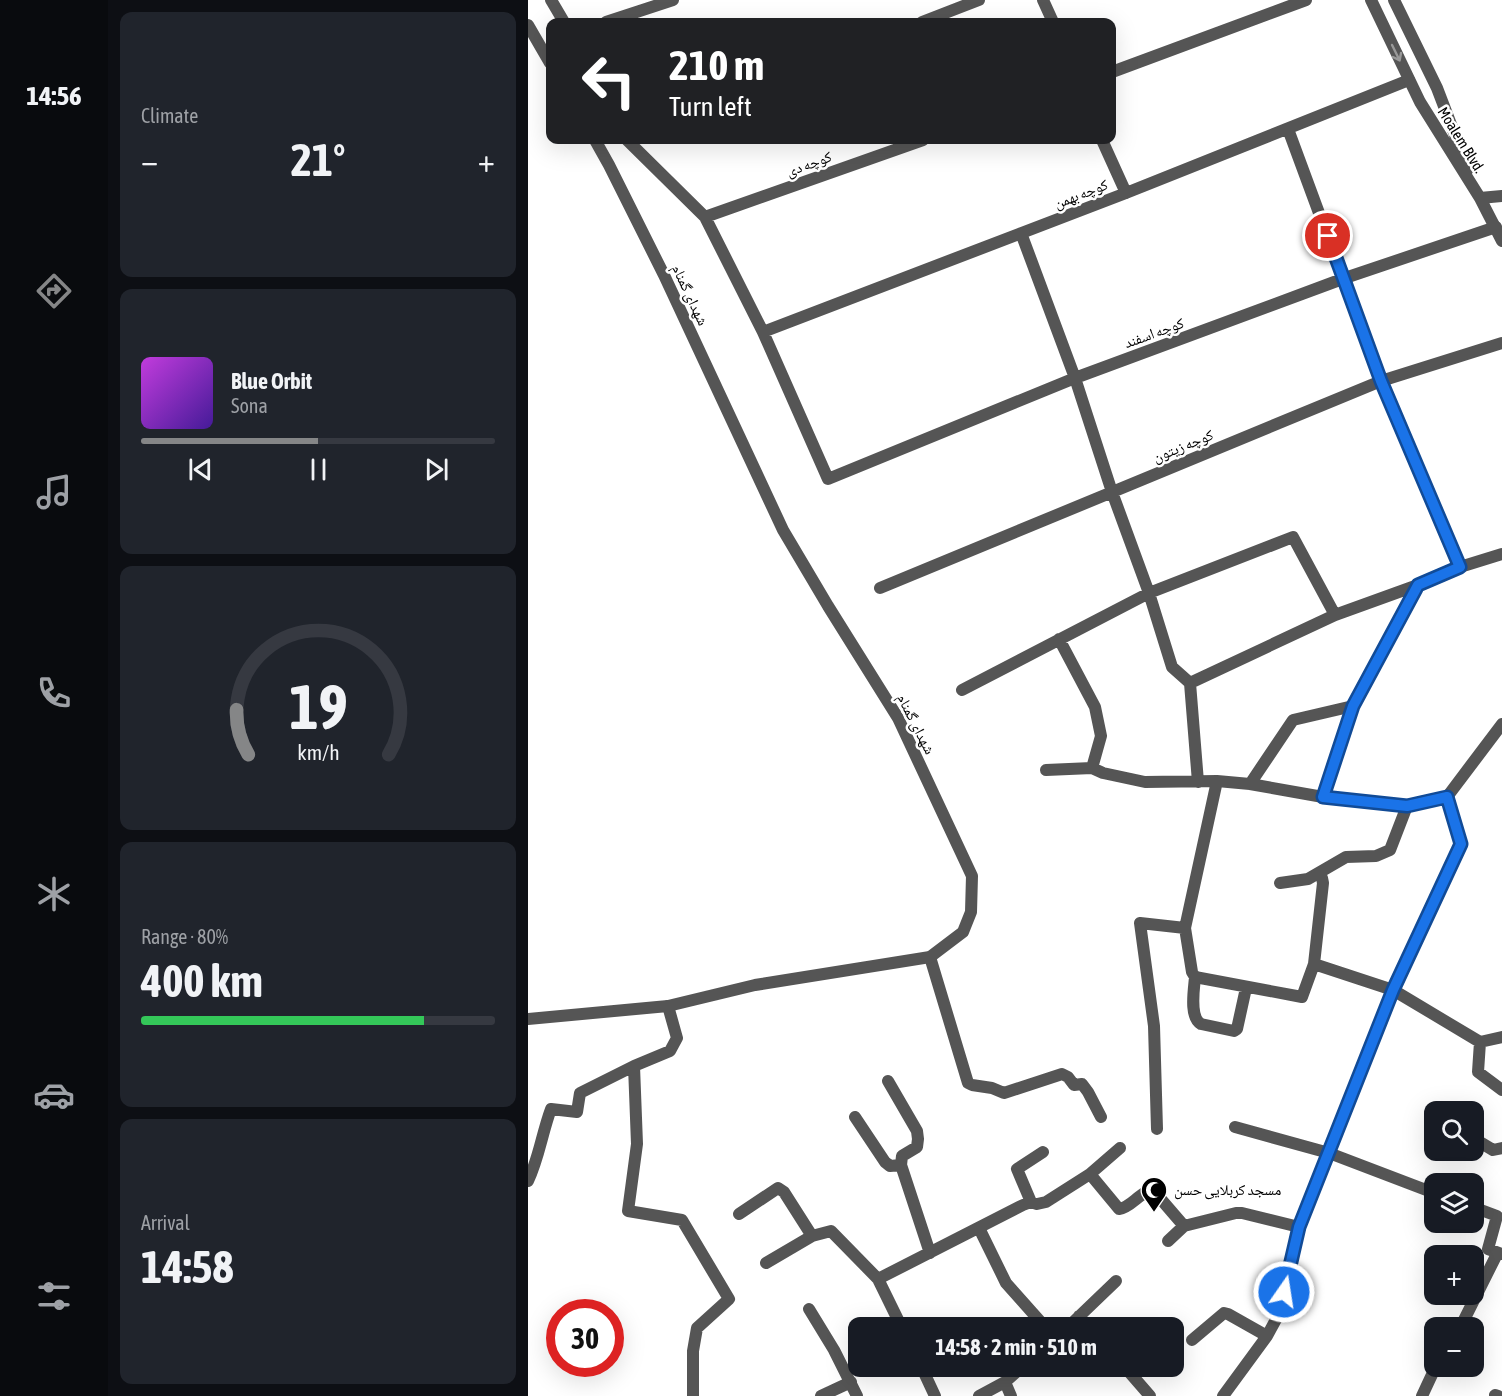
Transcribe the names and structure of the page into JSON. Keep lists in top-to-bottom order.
{
  "streets": {
    "street": [
      "Moalem Blvd.",
      "کوچه دی",
      "کوچه بهمن",
      "شهدای گمنام",
      "کوچه اسفند",
      "کوچه زیتون"
    ]
  },
  "crossings": [
    ["Moalem Blvd.", "کوچه بهمن"],
    ["کوچه بهمن", "کوچه اسفند"]
  ],
  "places": {
    "mosque": ["مسجد کربلایی حسن"]
  },
  "page": {
    "tabs": "14:56",
    "tile": [
      "Climate",
      ["Range · 80%", "400 km"],
      ["Arrival", "14:58"]
    ],
    "turn": ["210 m", "Turn left"],
    "heat": ["−", "21°", "+"],
    "song": ["Blue Orbit", "Sona"],
    "map_buttons": ["+", "−"],
    "limit": "30",
    "trip": "14:58 · 2 min · 510 m",
    "gauge": ["19", "km/h"]
  }
}
